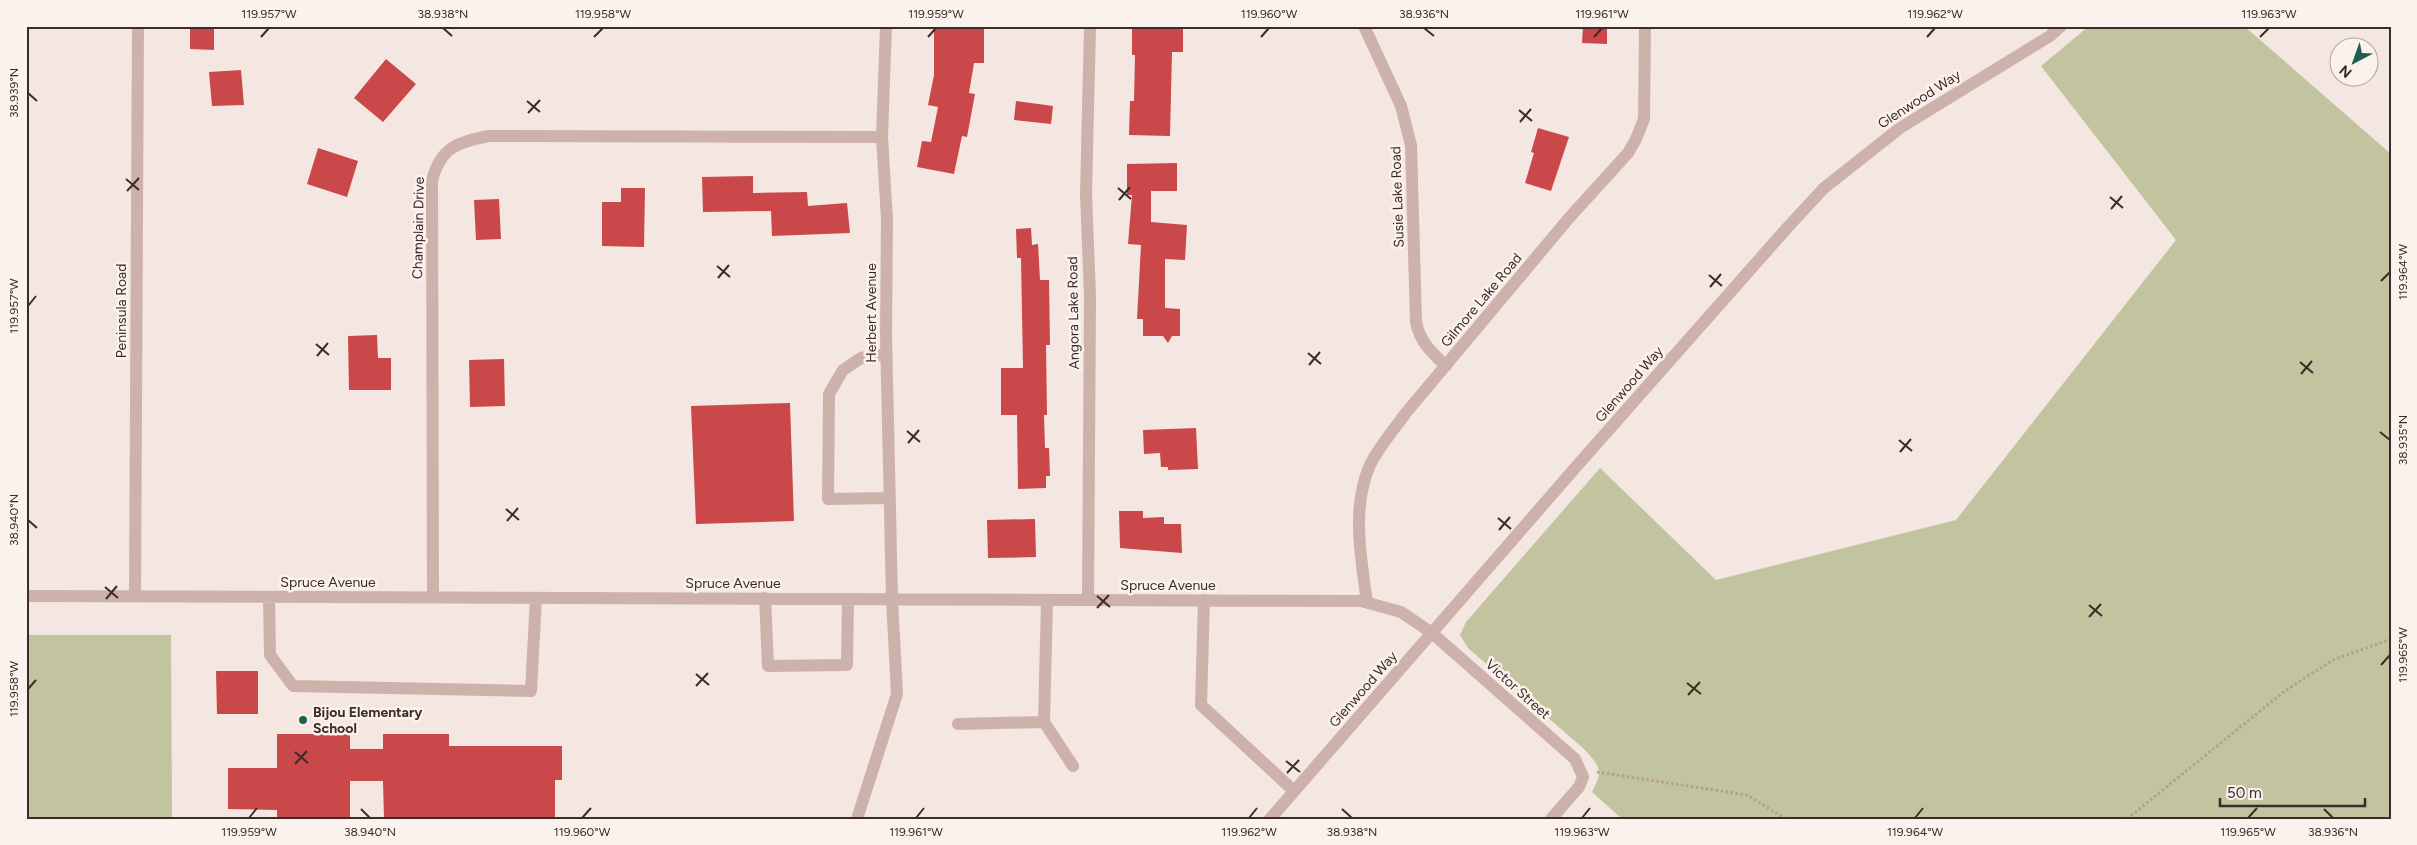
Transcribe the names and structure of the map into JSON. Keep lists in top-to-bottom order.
{
  "streets": {
    "street": [
      "Glenwood Way",
      "Susie Lake Road",
      "Champlain Drive",
      "Gilmore Lake Road",
      "Peninsula Road",
      "Herbert Avenue",
      "Angora Lake Road",
      "Spruce Avenue",
      "Victor Street"
    ]
  },
  "crossings": [
    ["Glenwood Way", "Spruce Avenue"],
    ["Glenwood Way", "Victor Street"],
    ["Susie Lake Road", "Gilmore Lake Road"],
    ["Champlain Drive", "Herbert Avenue"],
    ["Champlain Drive", "Spruce Avenue"],
    ["Gilmore Lake Road", "Spruce Avenue"],
    ["Peninsula Road", "Spruce Avenue"],
    ["Herbert Avenue", "Spruce Avenue"],
    ["Angora Lake Road", "Spruce Avenue"],
    ["Spruce Avenue", "Victor Street"]
  ],
  "places": ["Bijou Elementary School"],
  "scale_bar": "50 m",
  "north": "bottom left",
  "coordinates": [
    "119.957°W",
    "38.938°N",
    "119.958°W",
    "119.959°W",
    "119.960°W",
    "38.936°N",
    "119.961°W",
    "119.962°W",
    "119.963°W",
    "38.939°N",
    "119.964°W",
    "38.935°N",
    "38.940°N",
    "119.965°W"
  ]
}
